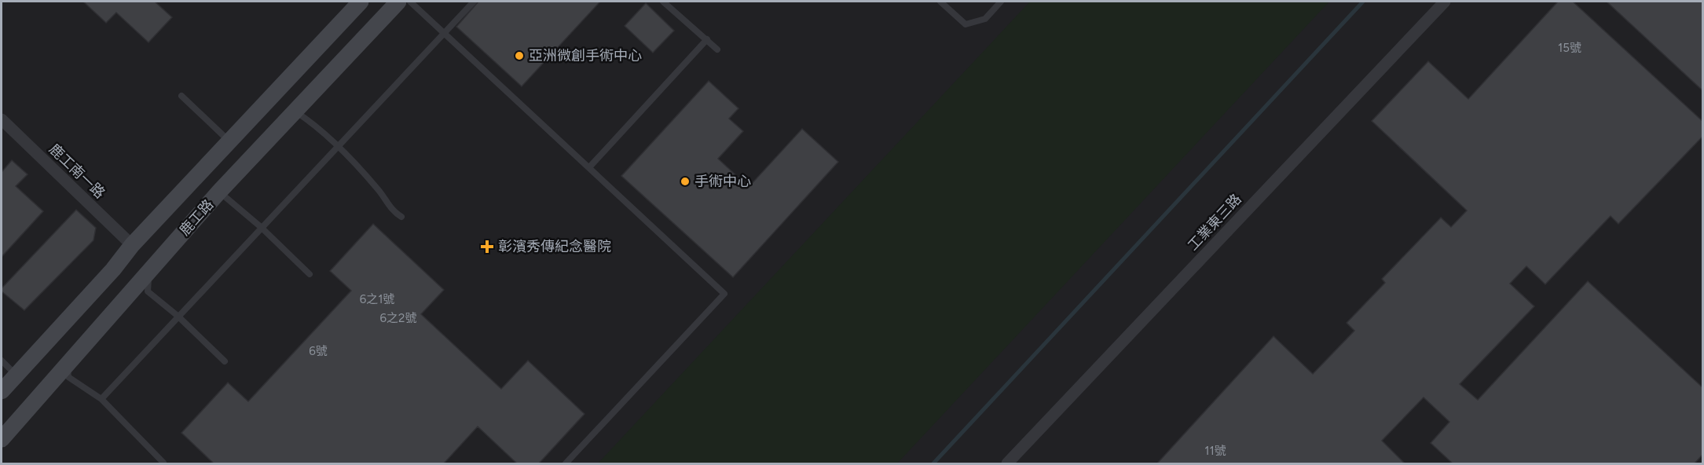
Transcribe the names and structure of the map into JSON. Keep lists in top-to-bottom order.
{
  "streets": {
    "street": ["鹿工南一路", "鹿工路", "工業東三路"]
  },
  "crossings": [
    ["鹿工南一路", "鹿工路"]
  ],
  "places": {
    "other": ["亞洲微創手術中心", "手術中心"],
    "health": ["彰濱秀傳紀念醫院"]
  },
  "house_numbers": [
    "15號",
    "6之1號",
    "6之2號",
    "6號",
    "11號"
  ]
}
